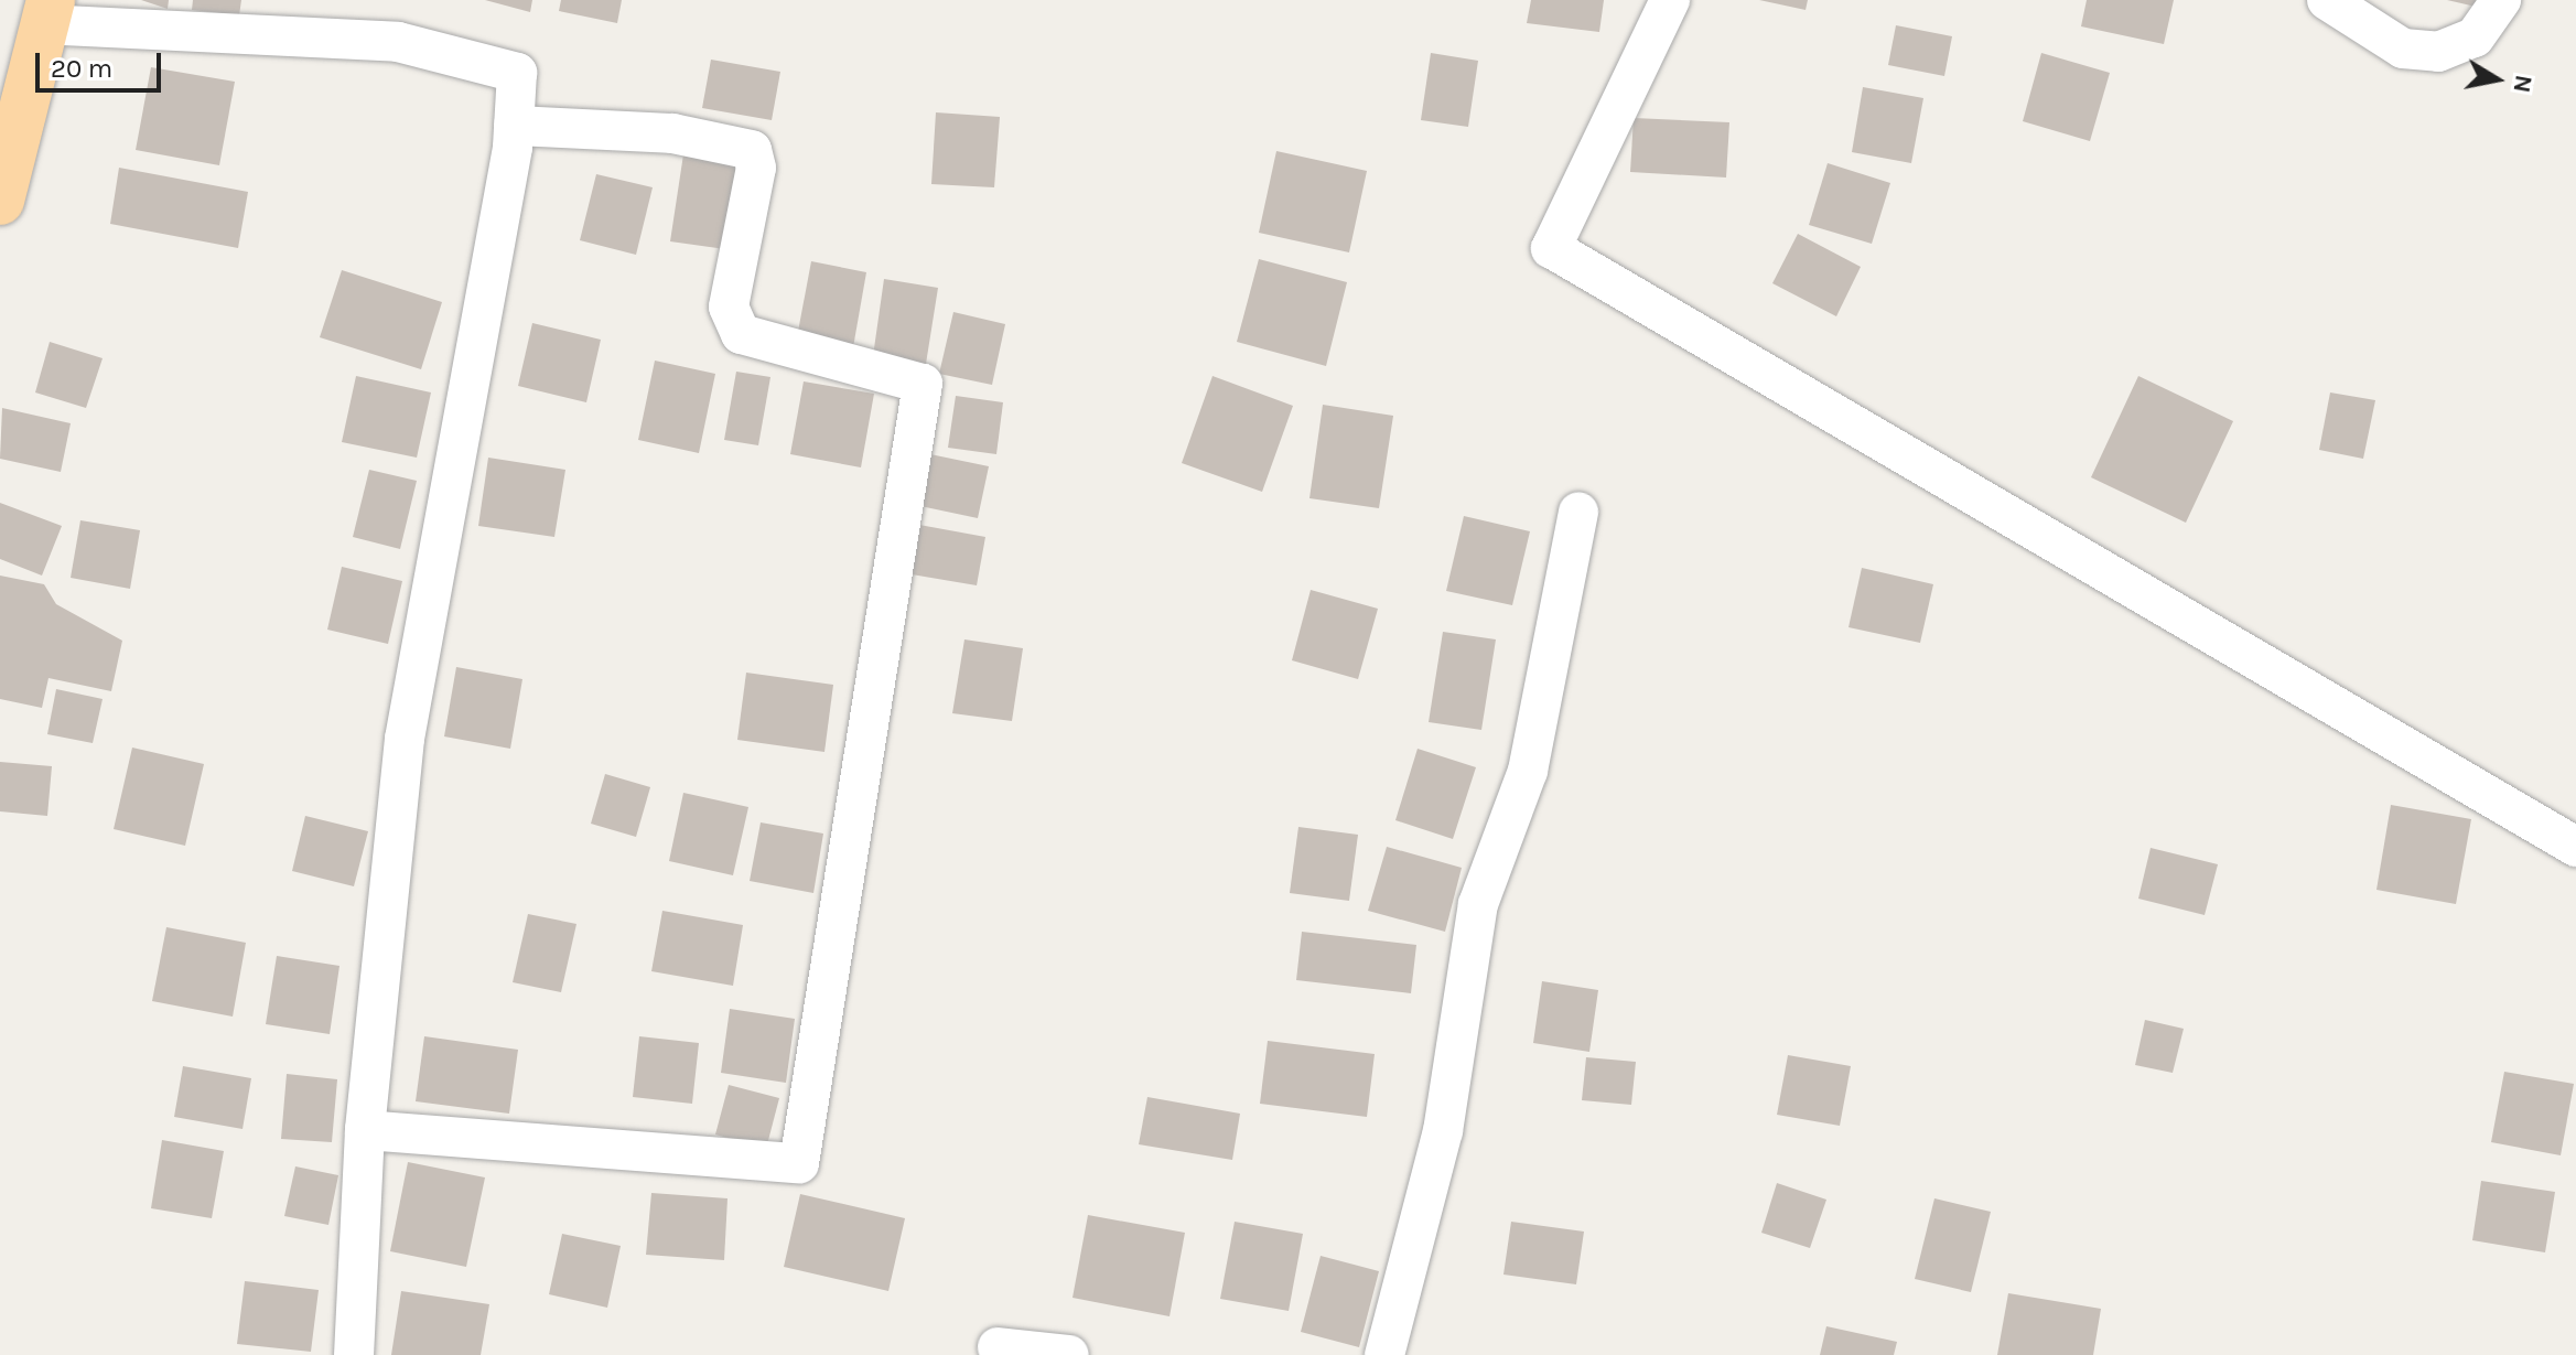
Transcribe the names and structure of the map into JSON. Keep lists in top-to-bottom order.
{
  "scale_bar": "20 m",
  "north": "right"
}
